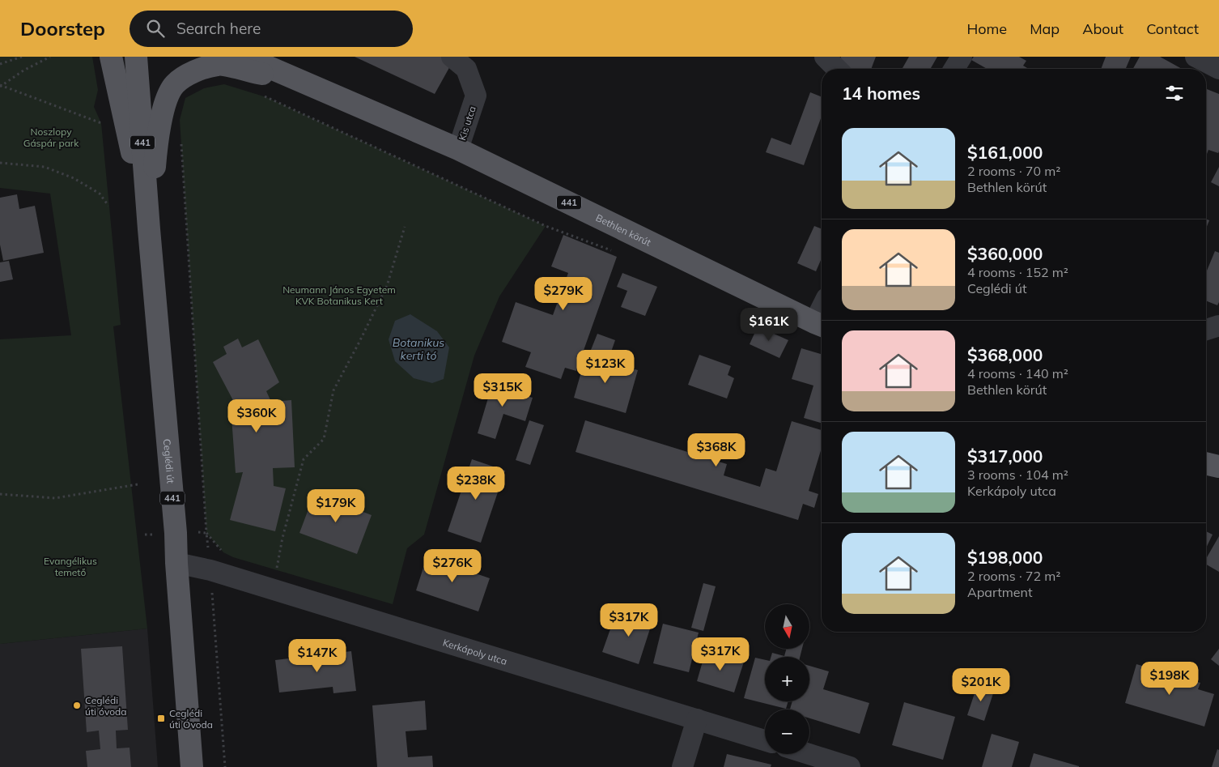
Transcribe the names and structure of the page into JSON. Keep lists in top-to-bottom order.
{
  "streets": {
    "main road": ["441", "Bethlen körút", "Ceglédi út"],
    "street": ["Kis utca", "Kerkápoly utca"]
  },
  "crossings": [
    ["Kis utca", "Bethlen körút"],
    ["441", "Bethlen körút"],
    ["441", "Ceglédi út"],
    ["Ceglédi út", "Kerkápoly utca"]
  ],
  "water": ["Botanikus kerti tó"],
  "parks": ["Noszlopy Gáspár park", "Neumann János Egyetem KVK Botanikus Kert", "Evangélikus temető"],
  "places": {
    "other": ["Ceglédi úti óvoda"],
    "transit": ["Ceglédi úti Óvoda"]
  },
  "north": "bottom",
  "page": {
    "header": "Doorstep",
    "search": "Search here",
    "nav": [
      "Home",
      "Map",
      "About",
      "Contact"
    ],
    "heading": "14 homes",
    "list": [
      {
        "name": "$161,000",
        "note": "2 rooms · 70 m² · Bethlen körút"
      },
      {
        "name": "$360,000",
        "note": "4 rooms · 152 m² · Ceglédi út"
      },
      {
        "name": "$368,000",
        "note": "4 rooms · 140 m² · Bethlen körút"
      },
      {
        "name": "$317,000",
        "note": "3 rooms · 104 m² · Kerkápoly utca"
      },
      {
        "name": "$198,000",
        "note": "2 rooms · 72 m² · Apartment"
      }
    ],
    "price": [
      "$279K",
      "$161K",
      "$123K",
      "$315K",
      "$360K",
      "$368K",
      "$238K",
      "$179K",
      "$276K",
      "$317K",
      "$317K",
      "$147K",
      "$198K",
      "$201K"
    ],
    "map_buttons": ["+", "−"]
  }
}
